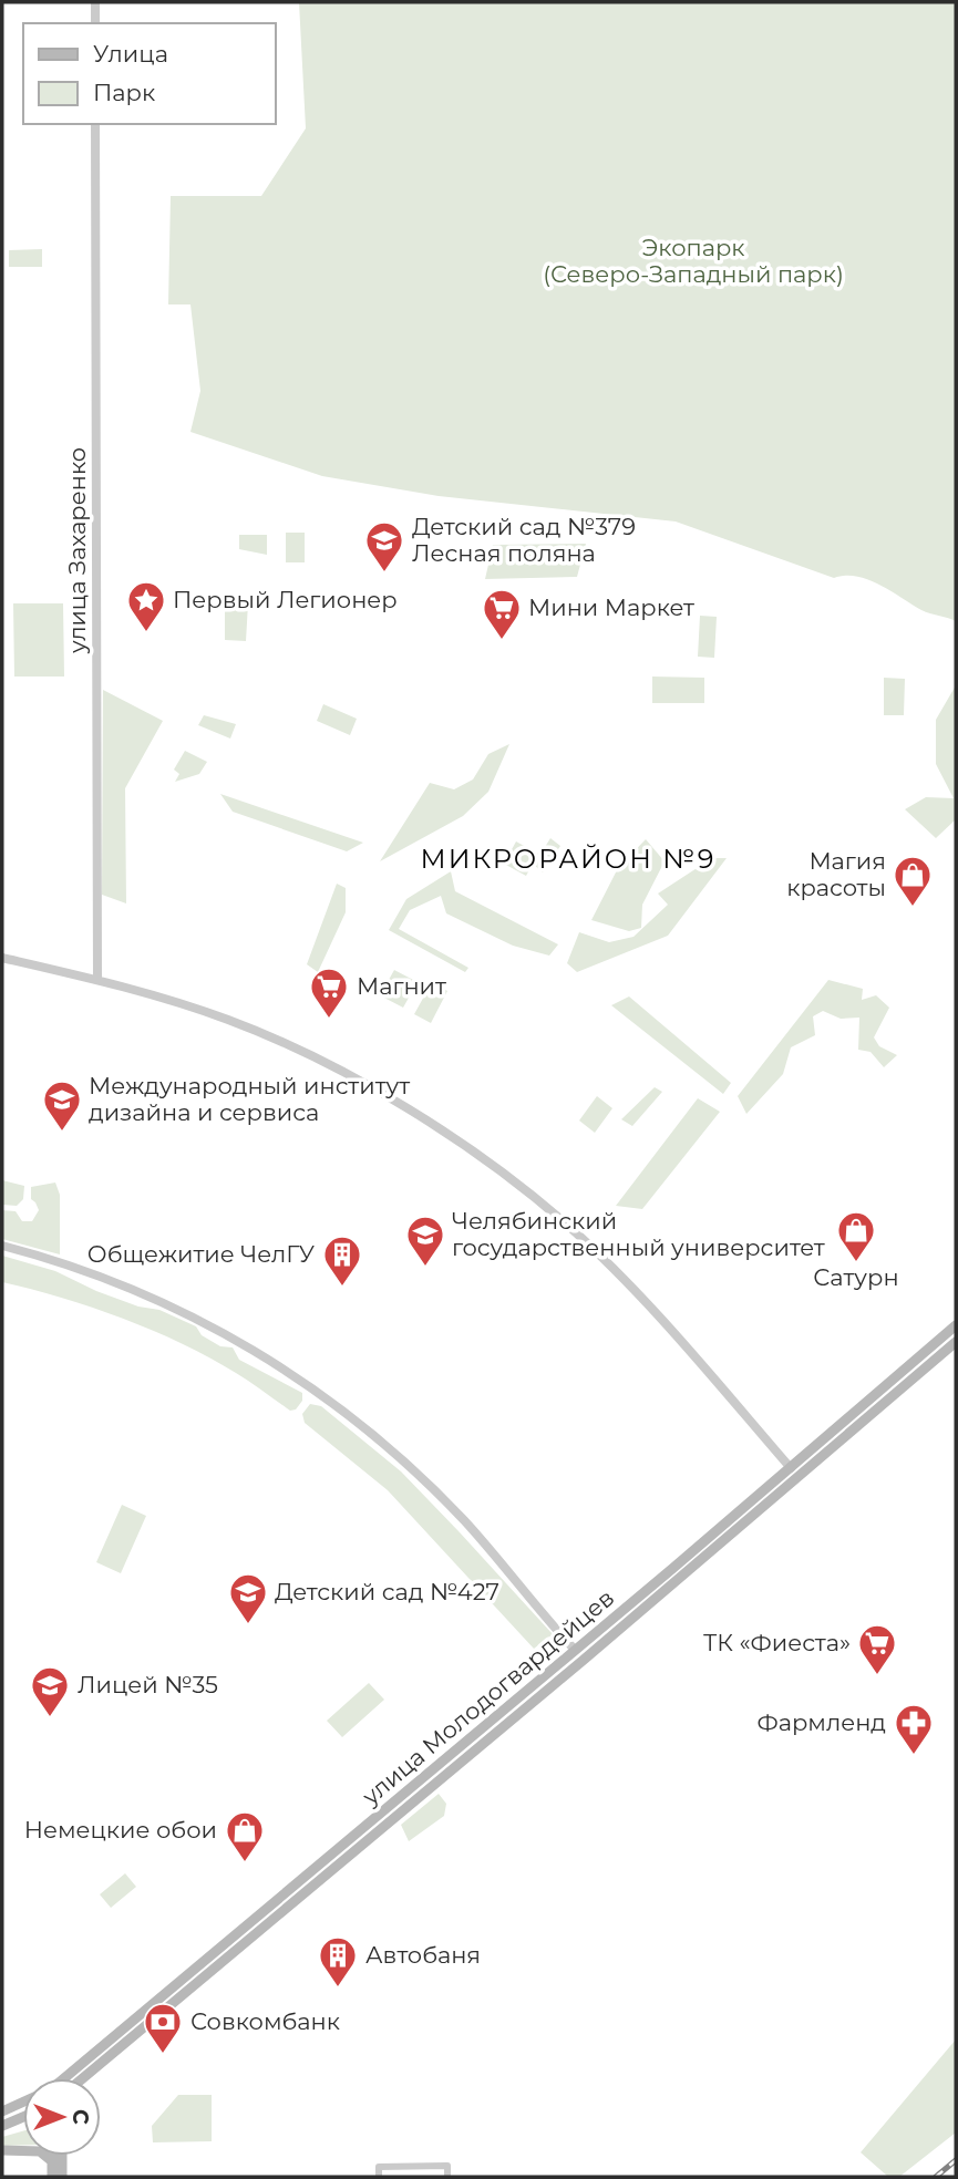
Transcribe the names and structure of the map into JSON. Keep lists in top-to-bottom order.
{
  "streets": {
    "main road": ["улица Молодогвардейцев"],
    "street": ["улица Захаренко"]
  },
  "districts": ["МИКРОРАЙОН №9"],
  "parks": ["Экопарк (Северо-Западный парк)"],
  "places": {
    "school or university": [
      "Детский сад №379 Лесная поляна",
      "Международный институт дизайна и сервиса",
      "Челябинский государственный университет",
      "Детский сад №427",
      "Лицей №35"
    ],
    "place": ["Первый Легионер"],
    "supermarket": ["Мини Маркет", "Магнит", "ТК «Фиеста»"],
    "shop": ["Магия красоты", "Сатурн", "Немецкие обои"],
    "building": ["Общежитие ЧелГУ", "Автобаня"],
    "pharmacy": ["Фармленд"],
    "bank": ["Совкомбанк"]
  },
  "legend": ["Улица", "Парк"],
  "north": "right"
}
